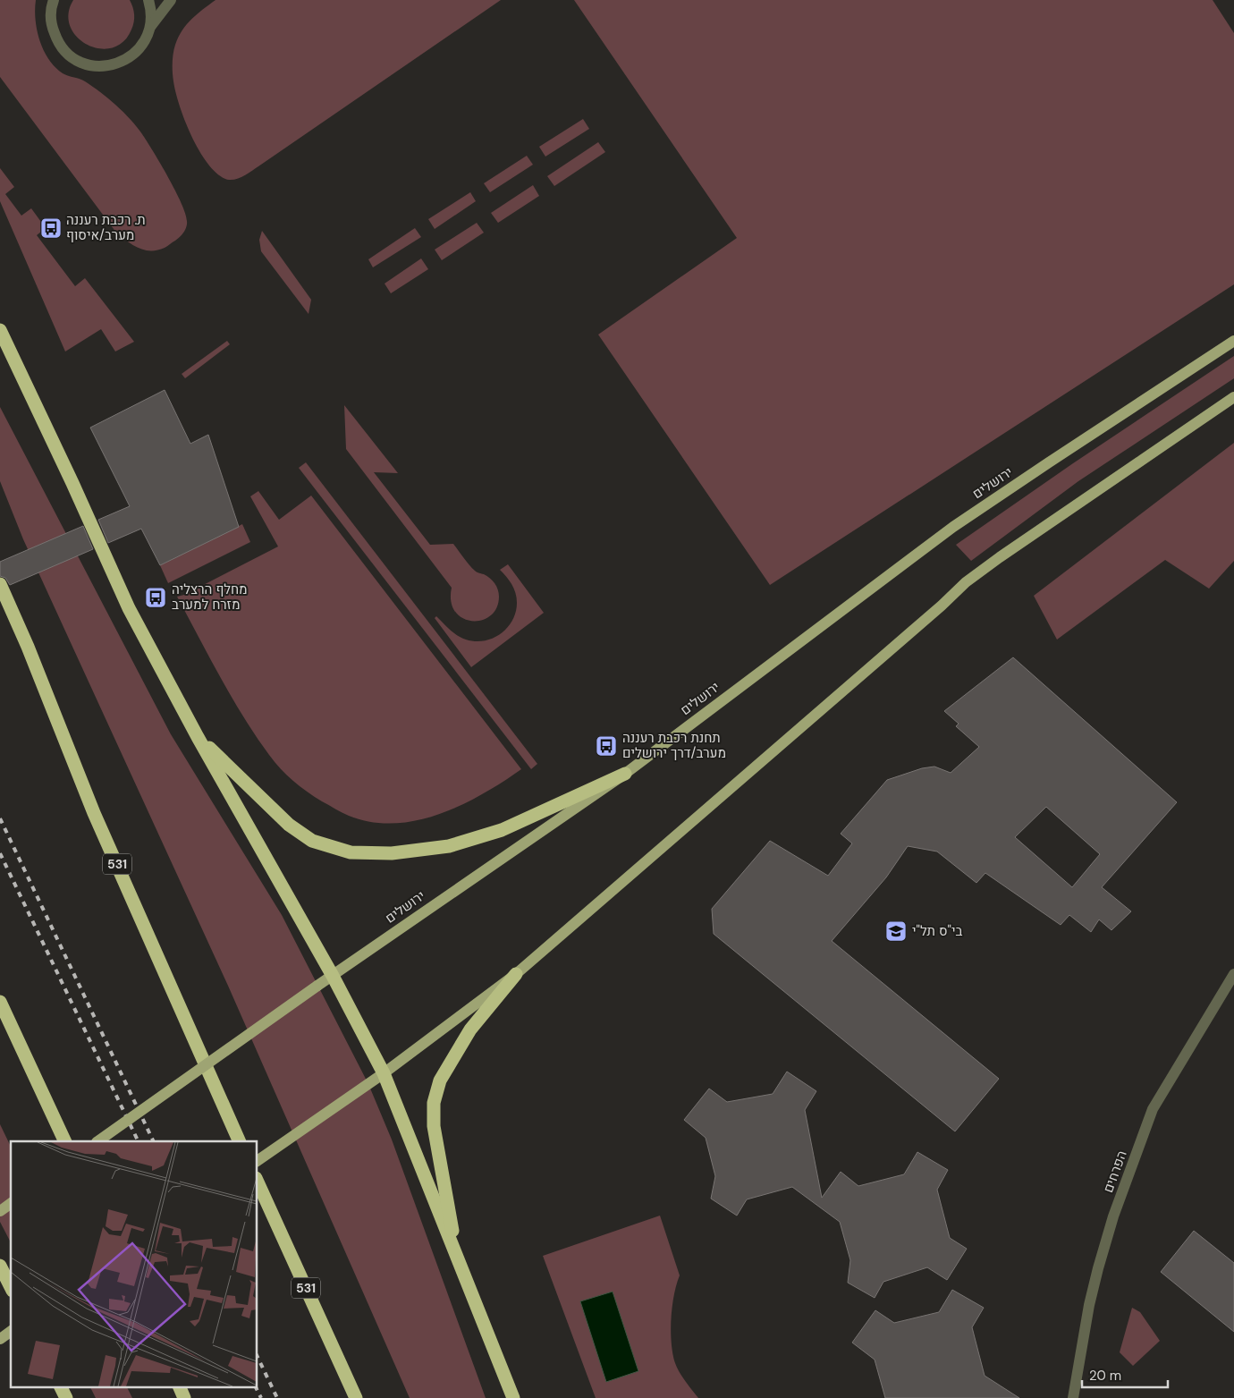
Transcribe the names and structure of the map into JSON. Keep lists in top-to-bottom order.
{
  "streets": {
    "highway": ["531"],
    "main road": ["ירושלים"],
    "street": ["הפרחים"]
  },
  "places": {
    "bus stop": ["ת. רכבת רעננה מערב/איסוף", "מחלף הרצליה מזרח למערב", "תחנת רכבת רעננה מערב/דרך ירושלים"],
    "school or university": ["בי\"ס תל\"י"]
  },
  "scale_bar": "20 m"
}
